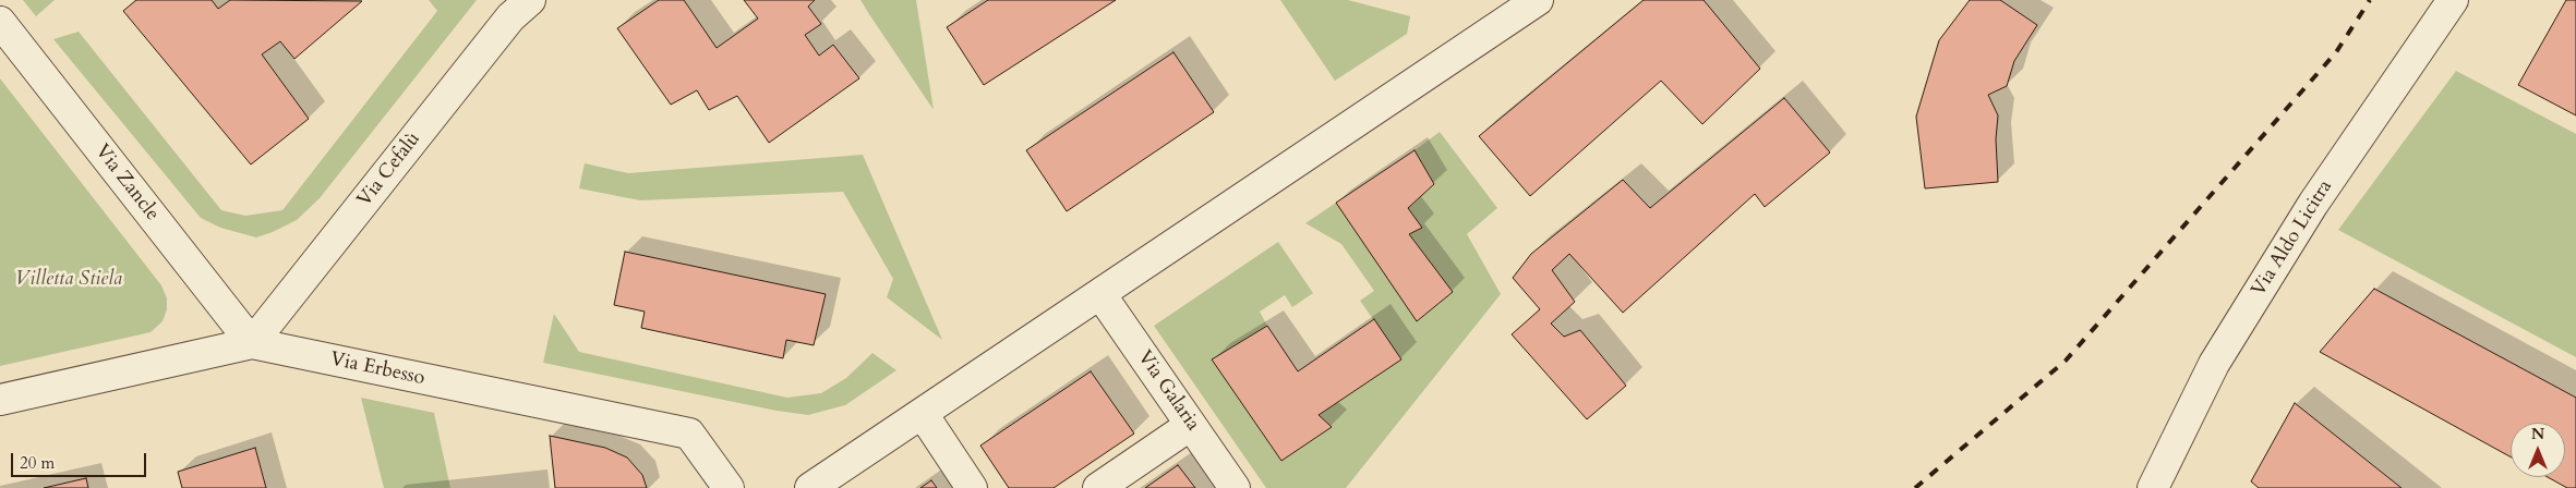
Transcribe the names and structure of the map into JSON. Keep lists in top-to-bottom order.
{
  "streets": {
    "street": [
      "Via Cefalù",
      "Via Zancle",
      "Via Aldo Licitra",
      "Via Erbesso",
      "Via Galaria"
    ]
  },
  "crossings": [
    ["Via Cefalù", "Via Zancle"],
    ["Via Cefalù", "Via Erbesso"],
    ["Via Zancle", "Via Erbesso"]
  ],
  "parks": ["Villetta Stiela"],
  "scale_bar": "20 m",
  "north": "top"
}
